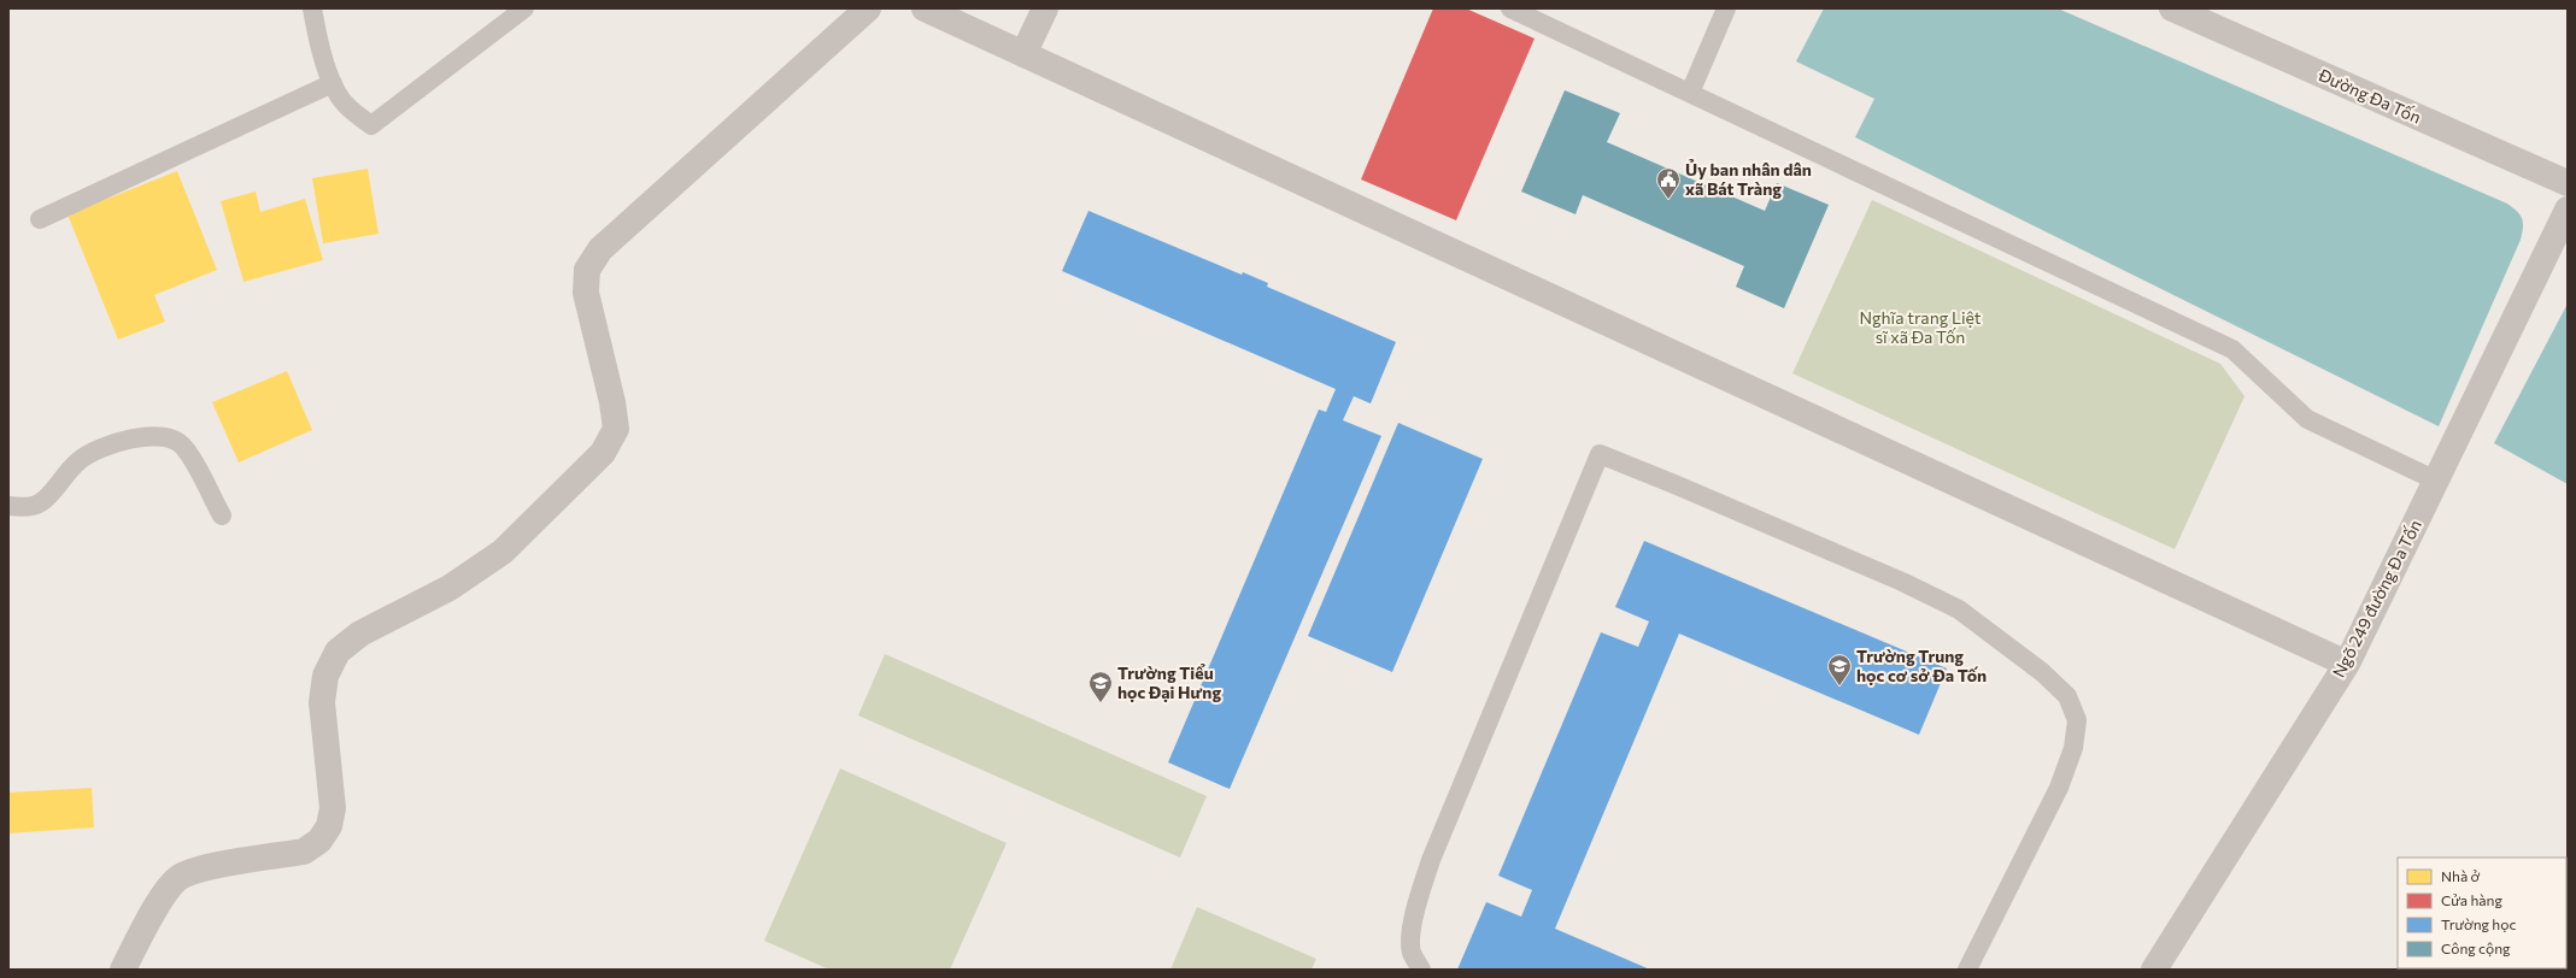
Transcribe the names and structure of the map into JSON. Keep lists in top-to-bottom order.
{
  "streets": {
    "street": ["Đường Đa Tốn", "Ngõ 249 đường Đa Tốn"]
  },
  "parks": ["Nghĩa trang Liệt sĩ xã Đa Tốn"],
  "places": {
    "public building": ["Ủy ban nhân dân xã Bát Tràng"],
    "school or university": ["Trường Trung học cơ sở Đa Tốn", "Trường Tiểu học Đại Hưng"]
  },
  "legend": [
    "Nhà ở",
    "Cửa hàng",
    "Trường học",
    "Công cộng"
  ]
}
